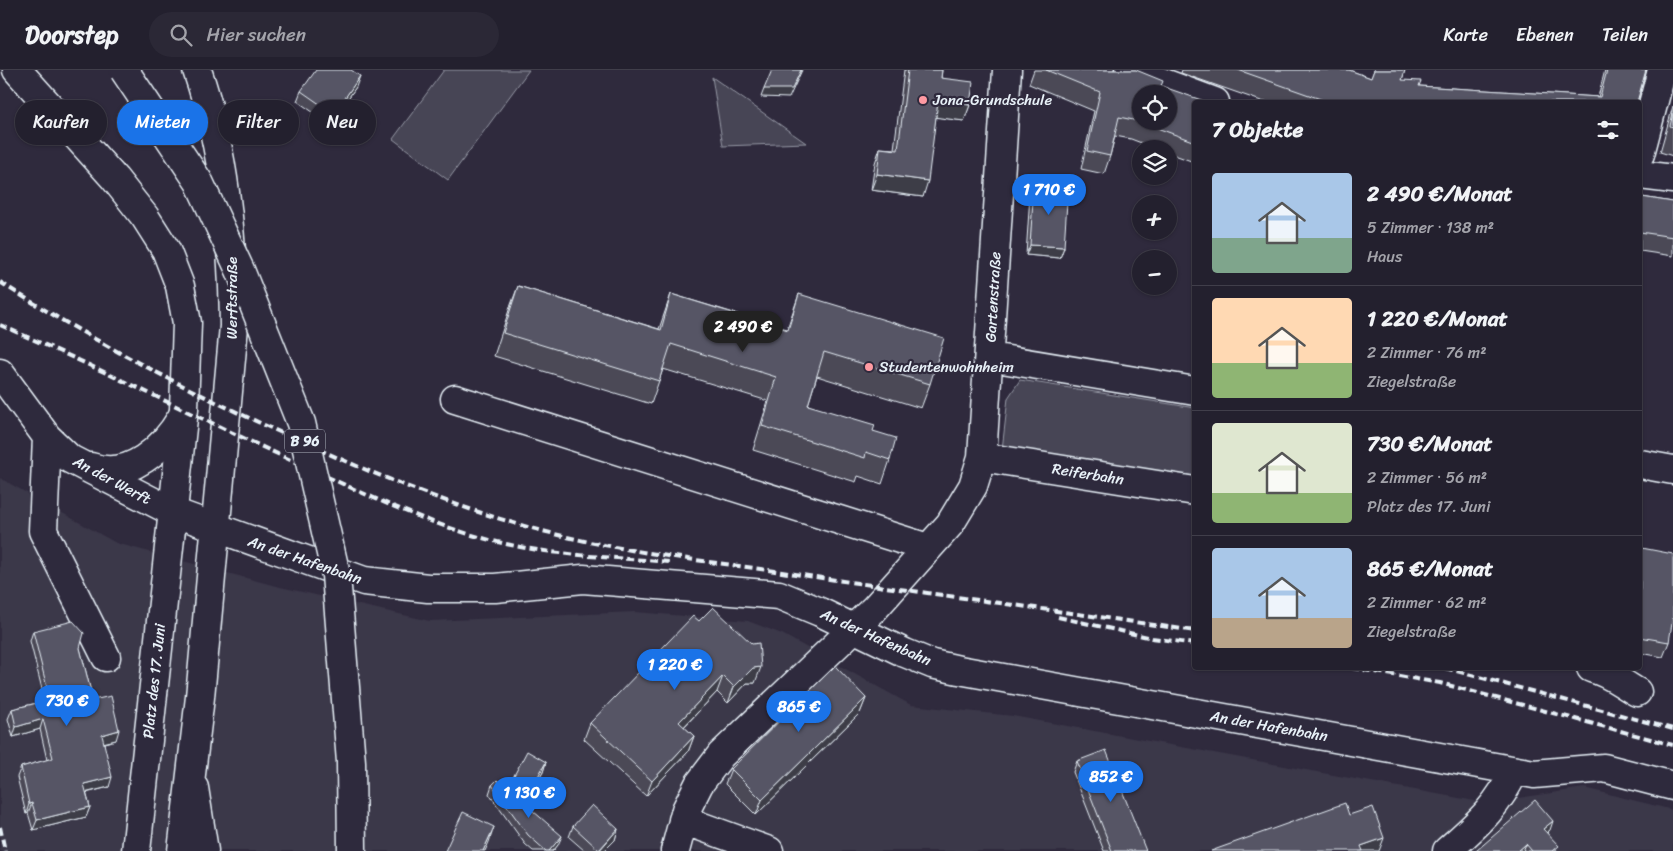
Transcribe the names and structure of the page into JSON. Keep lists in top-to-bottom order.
{
  "streets": {
    "main road": [
      "Gartenstraße",
      "Werftstraße",
      "B 96",
      "Reiferbahn",
      "An der Werft",
      "An der Hafenbahn",
      "Platz des 17. Juni"
    ]
  },
  "crossings": [
    ["Gartenstraße", "Reiferbahn"],
    ["Gartenstraße", "An der Hafenbahn"],
    ["Werftstraße", "An der Hafenbahn"],
    ["An der Werft", "An der Hafenbahn"],
    ["An der Werft", "Platz des 17. Juni"],
    ["An der Hafenbahn", "Platz des 17. Juni"]
  ],
  "places": ["Jona-Grundschule", "Studentenwohnheim"],
  "page": {
    "header": "Doorstep",
    "search": "Hier suchen",
    "nav": ["Karte", "Ebenen", "Teilen"],
    "map_buttons": ["+", "−"],
    "chip": [
      "Kaufen",
      "Mieten",
      "Filter",
      "Neu"
    ],
    "heading": "7 Objekte",
    "list": [
      {
        "name": "2 490 €/Monat",
        "note": "5 Zimmer · 138 m² · Haus"
      },
      {
        "name": "1 220 €/Monat",
        "note": "2 Zimmer · 76 m² · Ziegelstraße"
      },
      {
        "name": "730 €/Monat",
        "note": "2 Zimmer · 56 m² · Platz des 17. Juni"
      },
      {
        "name": "865 €/Monat",
        "note": "2 Zimmer · 62 m² · Ziegelstraße"
      }
    ],
    "price": [
      "1 710 €",
      "2 490 €",
      "1 220 €",
      "730 €",
      "865 €",
      "852 €",
      "1 130 €"
    ]
  }
}
